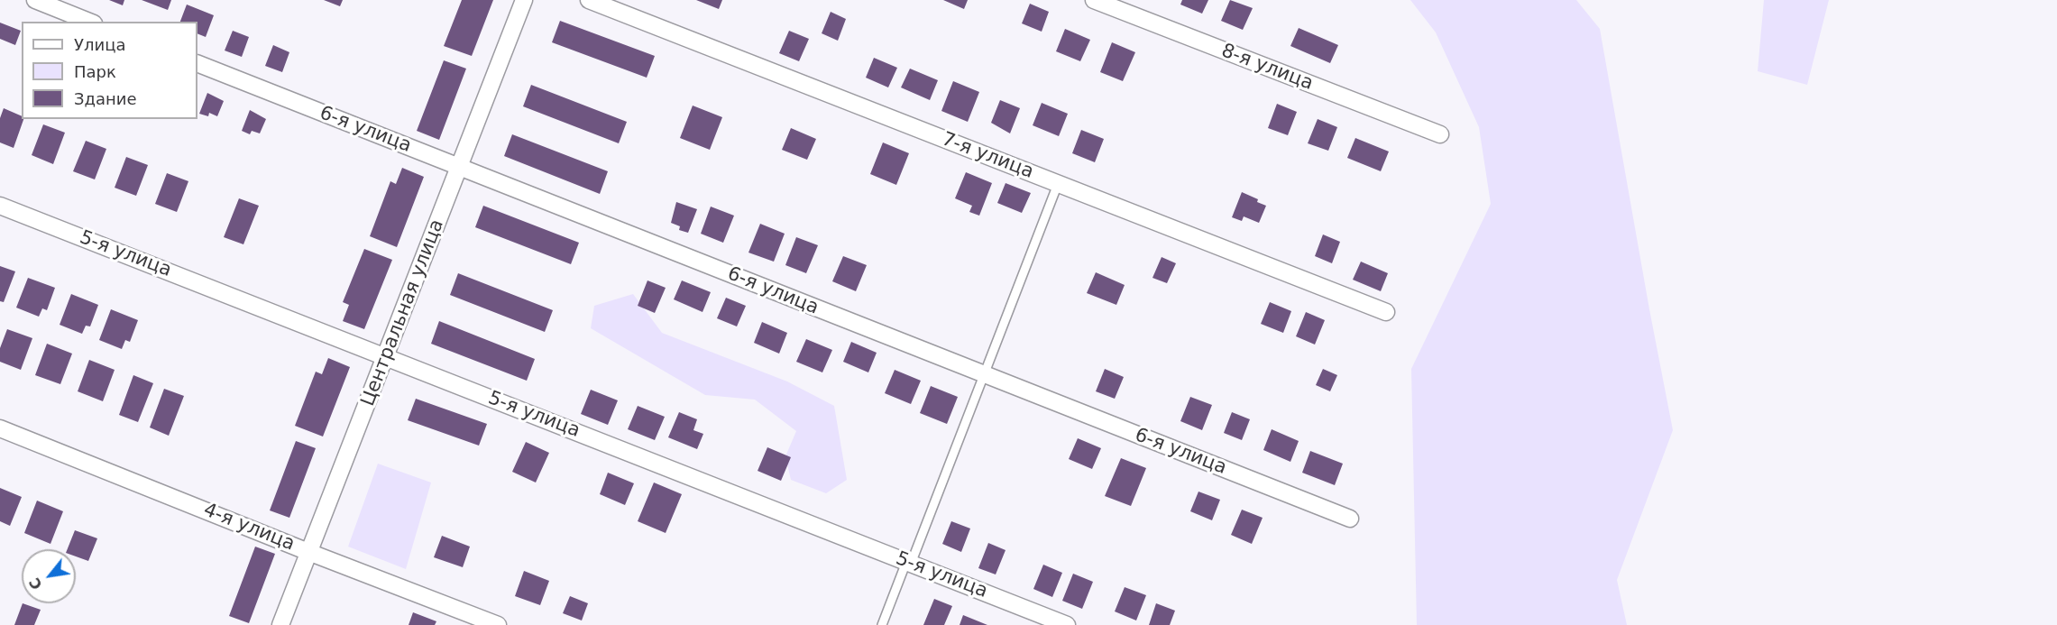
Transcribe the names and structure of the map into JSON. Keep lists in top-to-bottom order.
{
  "streets": {
    "street": [
      "8-я улица",
      "6-я улица",
      "7-я улица",
      "5-я улица",
      "Центральная улица",
      "4-я улица"
    ]
  },
  "crossings": [
    ["6-я улица", "Центральная улица"],
    ["5-я улица", "Центральная улица"],
    ["Центральная улица", "4-я улица"]
  ],
  "legend": ["Улица", "Парк", "Здание"],
  "north": "bottom left"
}
